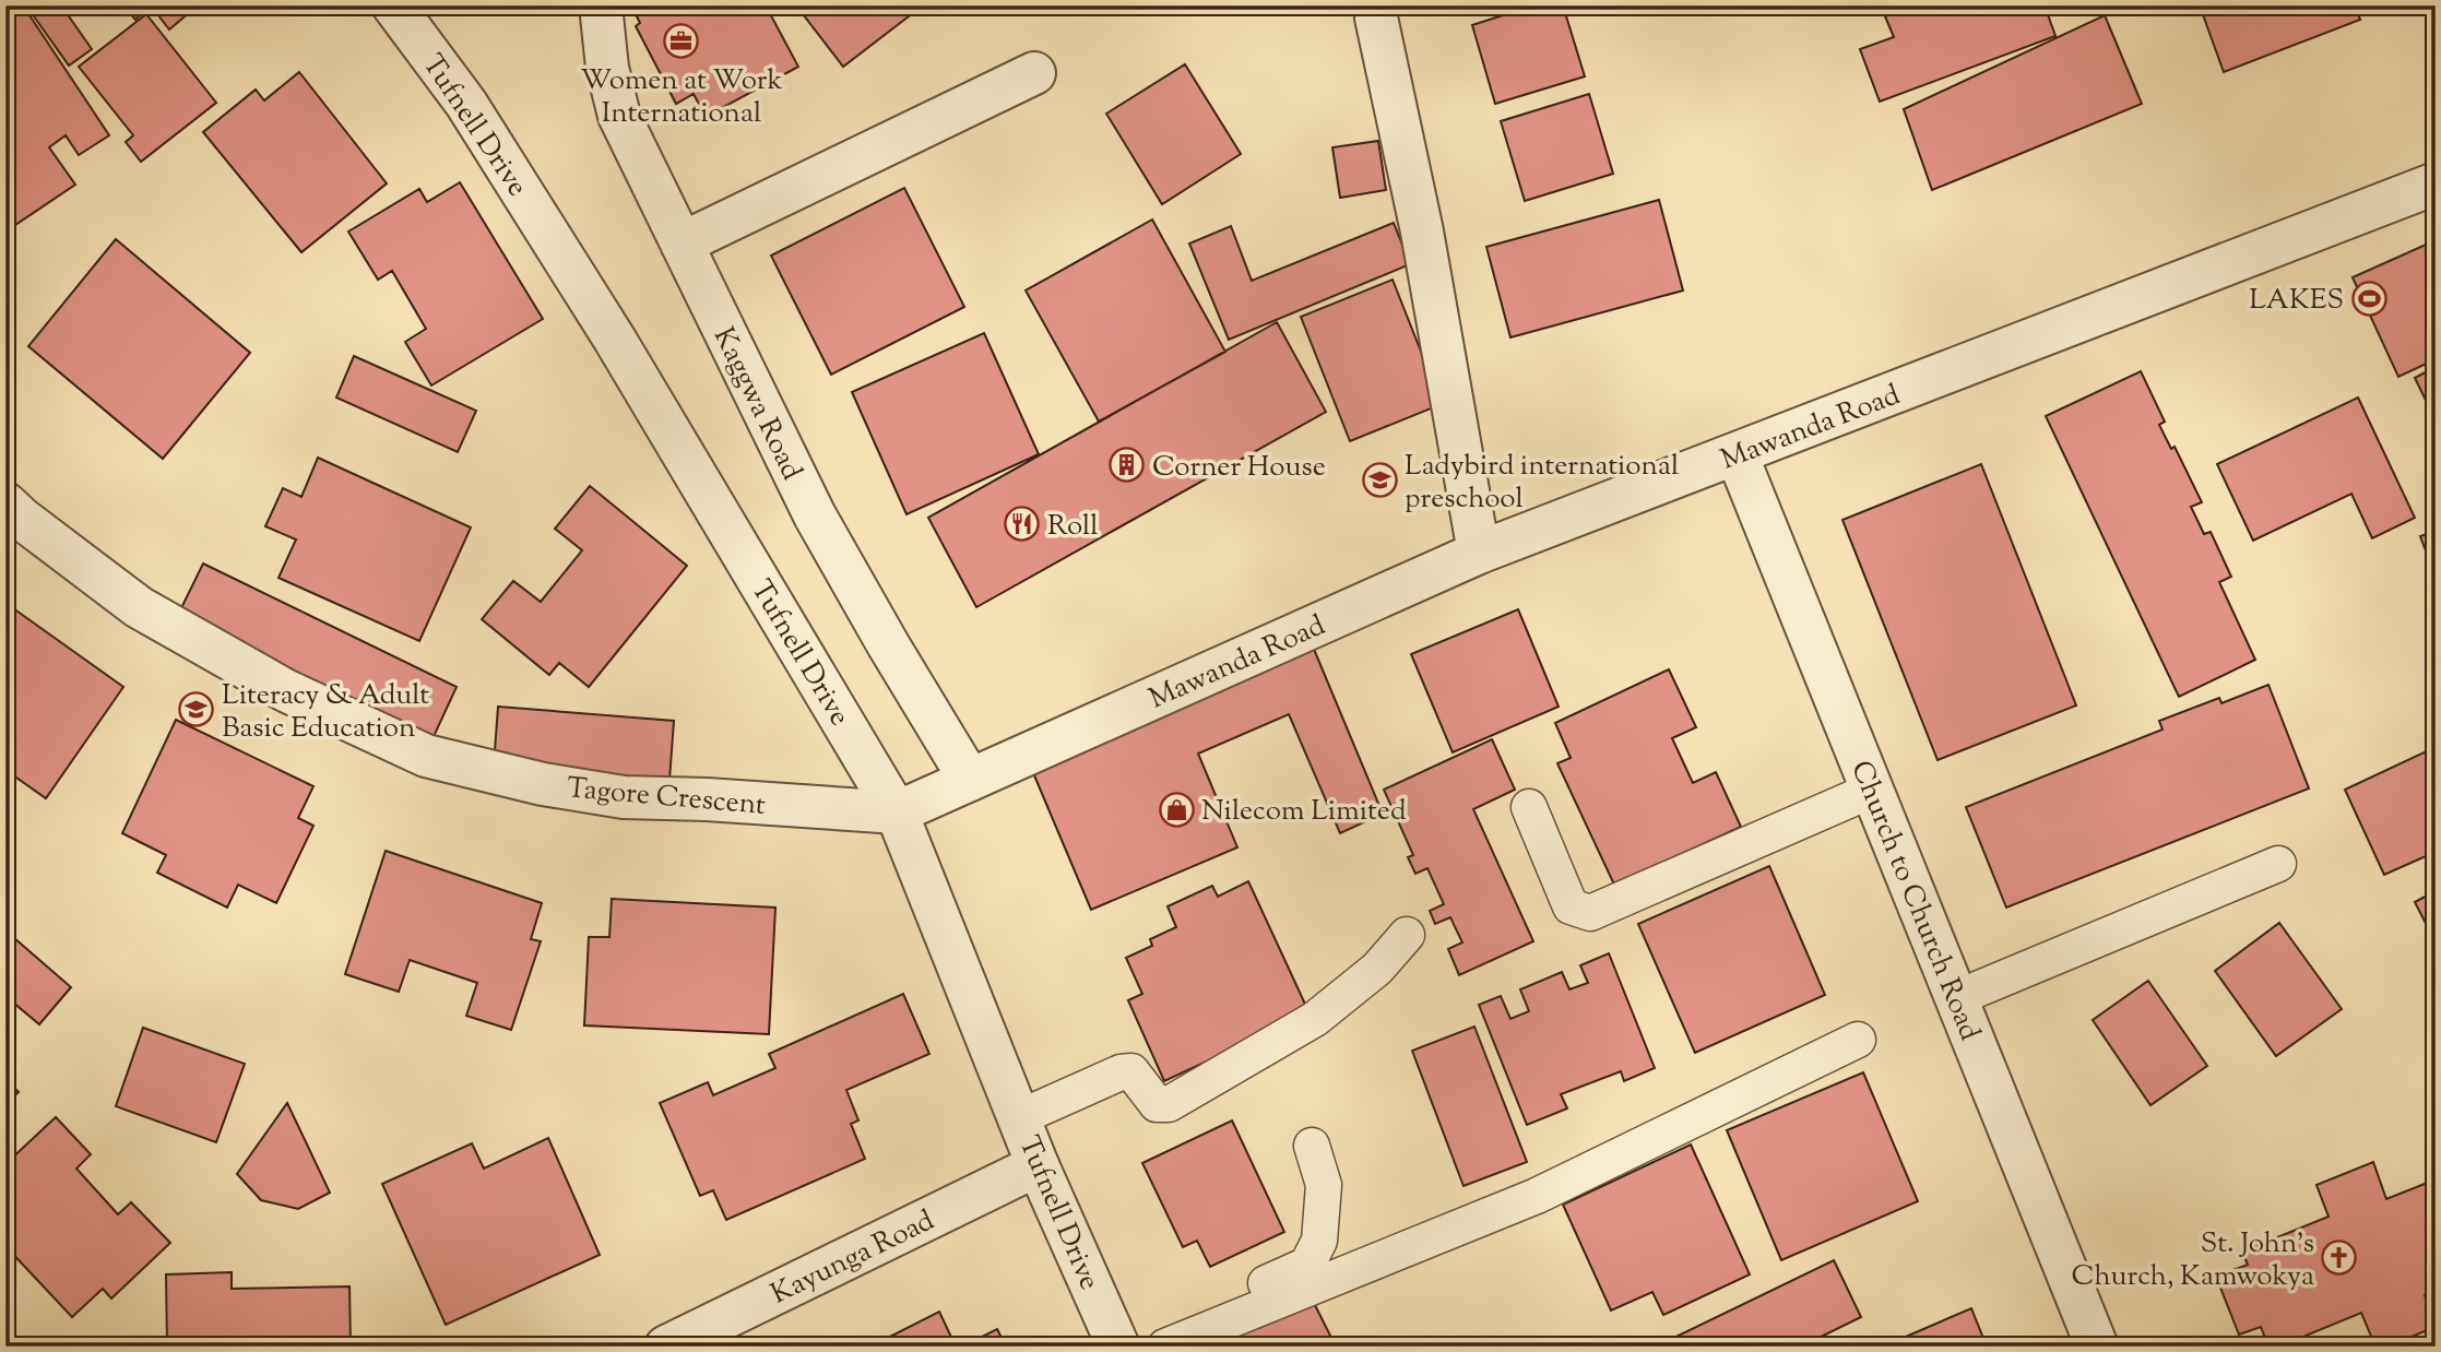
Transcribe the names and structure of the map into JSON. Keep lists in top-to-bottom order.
{
  "streets": {
    "street": [
      "Tufnell Drive",
      "Kaggwa Road",
      "Mawanda Road",
      "Tagore Crescent",
      "Church to Church Road",
      "Kayunga Road"
    ]
  },
  "crossings": [
    ["Tufnell Drive", "Mawanda Road"],
    ["Tufnell Drive", "Tagore Crescent"],
    ["Tufnell Drive", "Kayunga Road"],
    ["Kaggwa Road", "Mawanda Road"],
    ["Mawanda Road", "Tagore Crescent"],
    ["Mawanda Road", "Church to Church Road"]
  ],
  "places": {
    "office": ["Women at Work International"],
    "sports": ["LAKES"],
    "building": ["Corner House"],
    "school or university": ["Ladybird international preschool", "Literacy & Adult Basic Education"],
    "restaurant": ["Roll"],
    "shop": ["Nilecom Limited"],
    "church": ["St. John's Church, Kamwokya"]
  }
}
